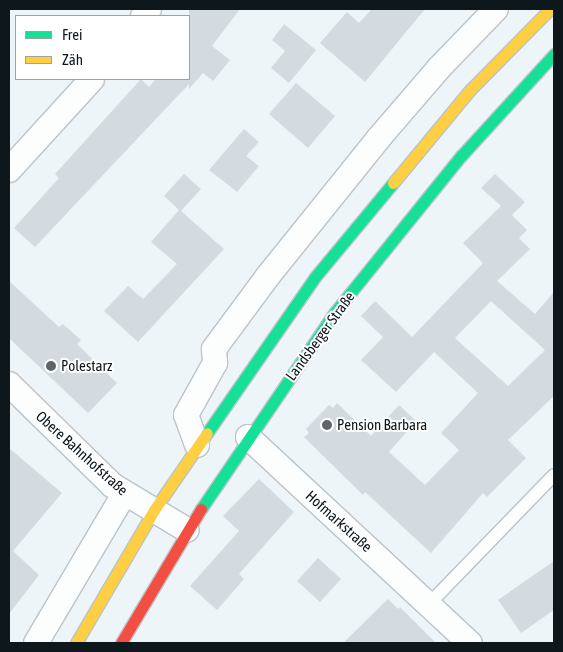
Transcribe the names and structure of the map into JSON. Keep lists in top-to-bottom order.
{
  "streets": {
    "main road": ["Landsberger Straße"],
    "street": ["Obere Bahnhofstraße", "Hofmarkstraße"]
  },
  "crossings": [
    ["Landsberger Straße", "Obere Bahnhofstraße"],
    ["Landsberger Straße", "Hofmarkstraße"]
  ],
  "places": ["Polestarz", "Pension Barbara"],
  "legend": ["Frei", "Zäh"]
}
